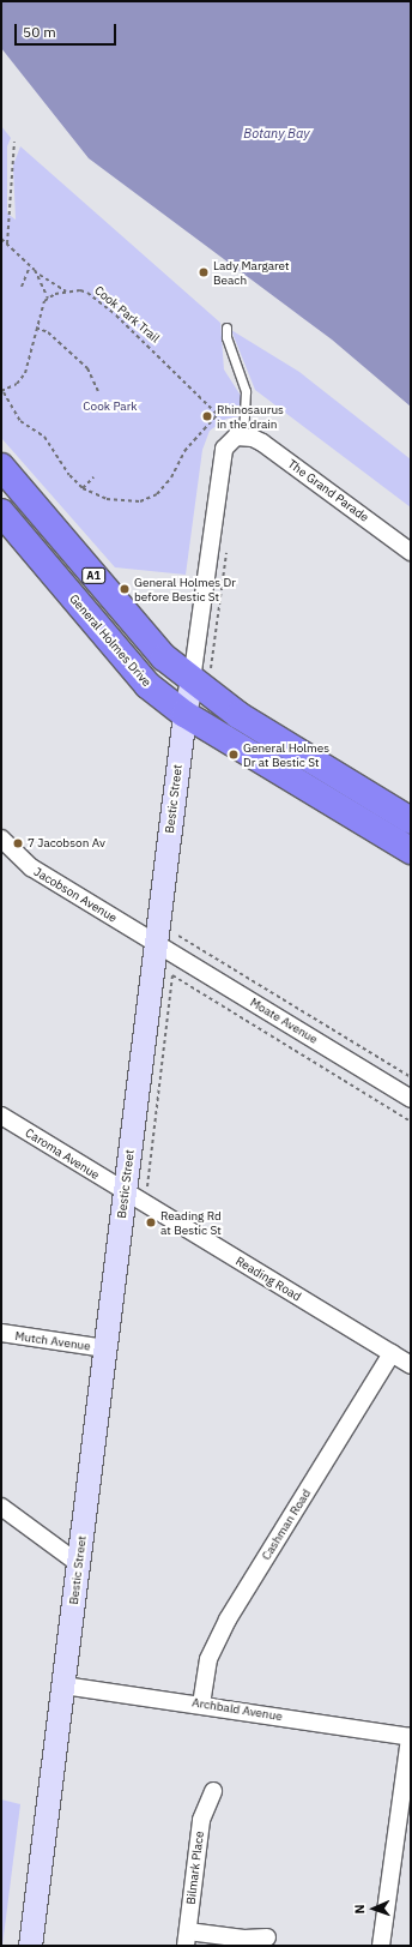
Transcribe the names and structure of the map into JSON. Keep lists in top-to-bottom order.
{
  "streets": {
    "highway": ["A1", "General Holmes Drive"],
    "main road": ["Bestic Street"],
    "street": [
      "The Grand Parade",
      "Jacobson Avenue",
      "Moate Avenue",
      "Caroma Avenue",
      "Reading Road",
      "Mutch Avenue",
      "Cashman Road",
      "Archbald Avenue",
      "Bilmark Place"
    ],
    "path": ["Cook Park Trail"]
  },
  "crossings": [
    ["The Grand Parade", "Bestic Street"],
    ["A1", "Bestic Street"],
    ["General Holmes Drive", "Bestic Street"],
    ["Bestic Street", "Jacobson Avenue"],
    ["Bestic Street", "Moate Avenue"],
    ["Bestic Street", "Caroma Avenue"],
    ["Bestic Street", "Reading Road"],
    ["Bestic Street", "Mutch Avenue"],
    ["Bestic Street", "Archbald Avenue"],
    ["Jacobson Avenue", "Moate Avenue"],
    ["Caroma Avenue", "Reading Road"],
    ["Reading Road", "Cashman Road"],
    ["Cashman Road", "Archbald Avenue"]
  ],
  "water": ["Botany Bay"],
  "parks": ["Cook Park"],
  "places": [
    "Lady Margaret Beach",
    "Rhinosaurus in the drain",
    "General Holmes Dr before Bestic St",
    "General Holmes Dr at Bestic St",
    "7 Jacobson Av",
    "Reading Rd at Bestic St"
  ],
  "scale_bar": "50 m",
  "north": "left"
}
